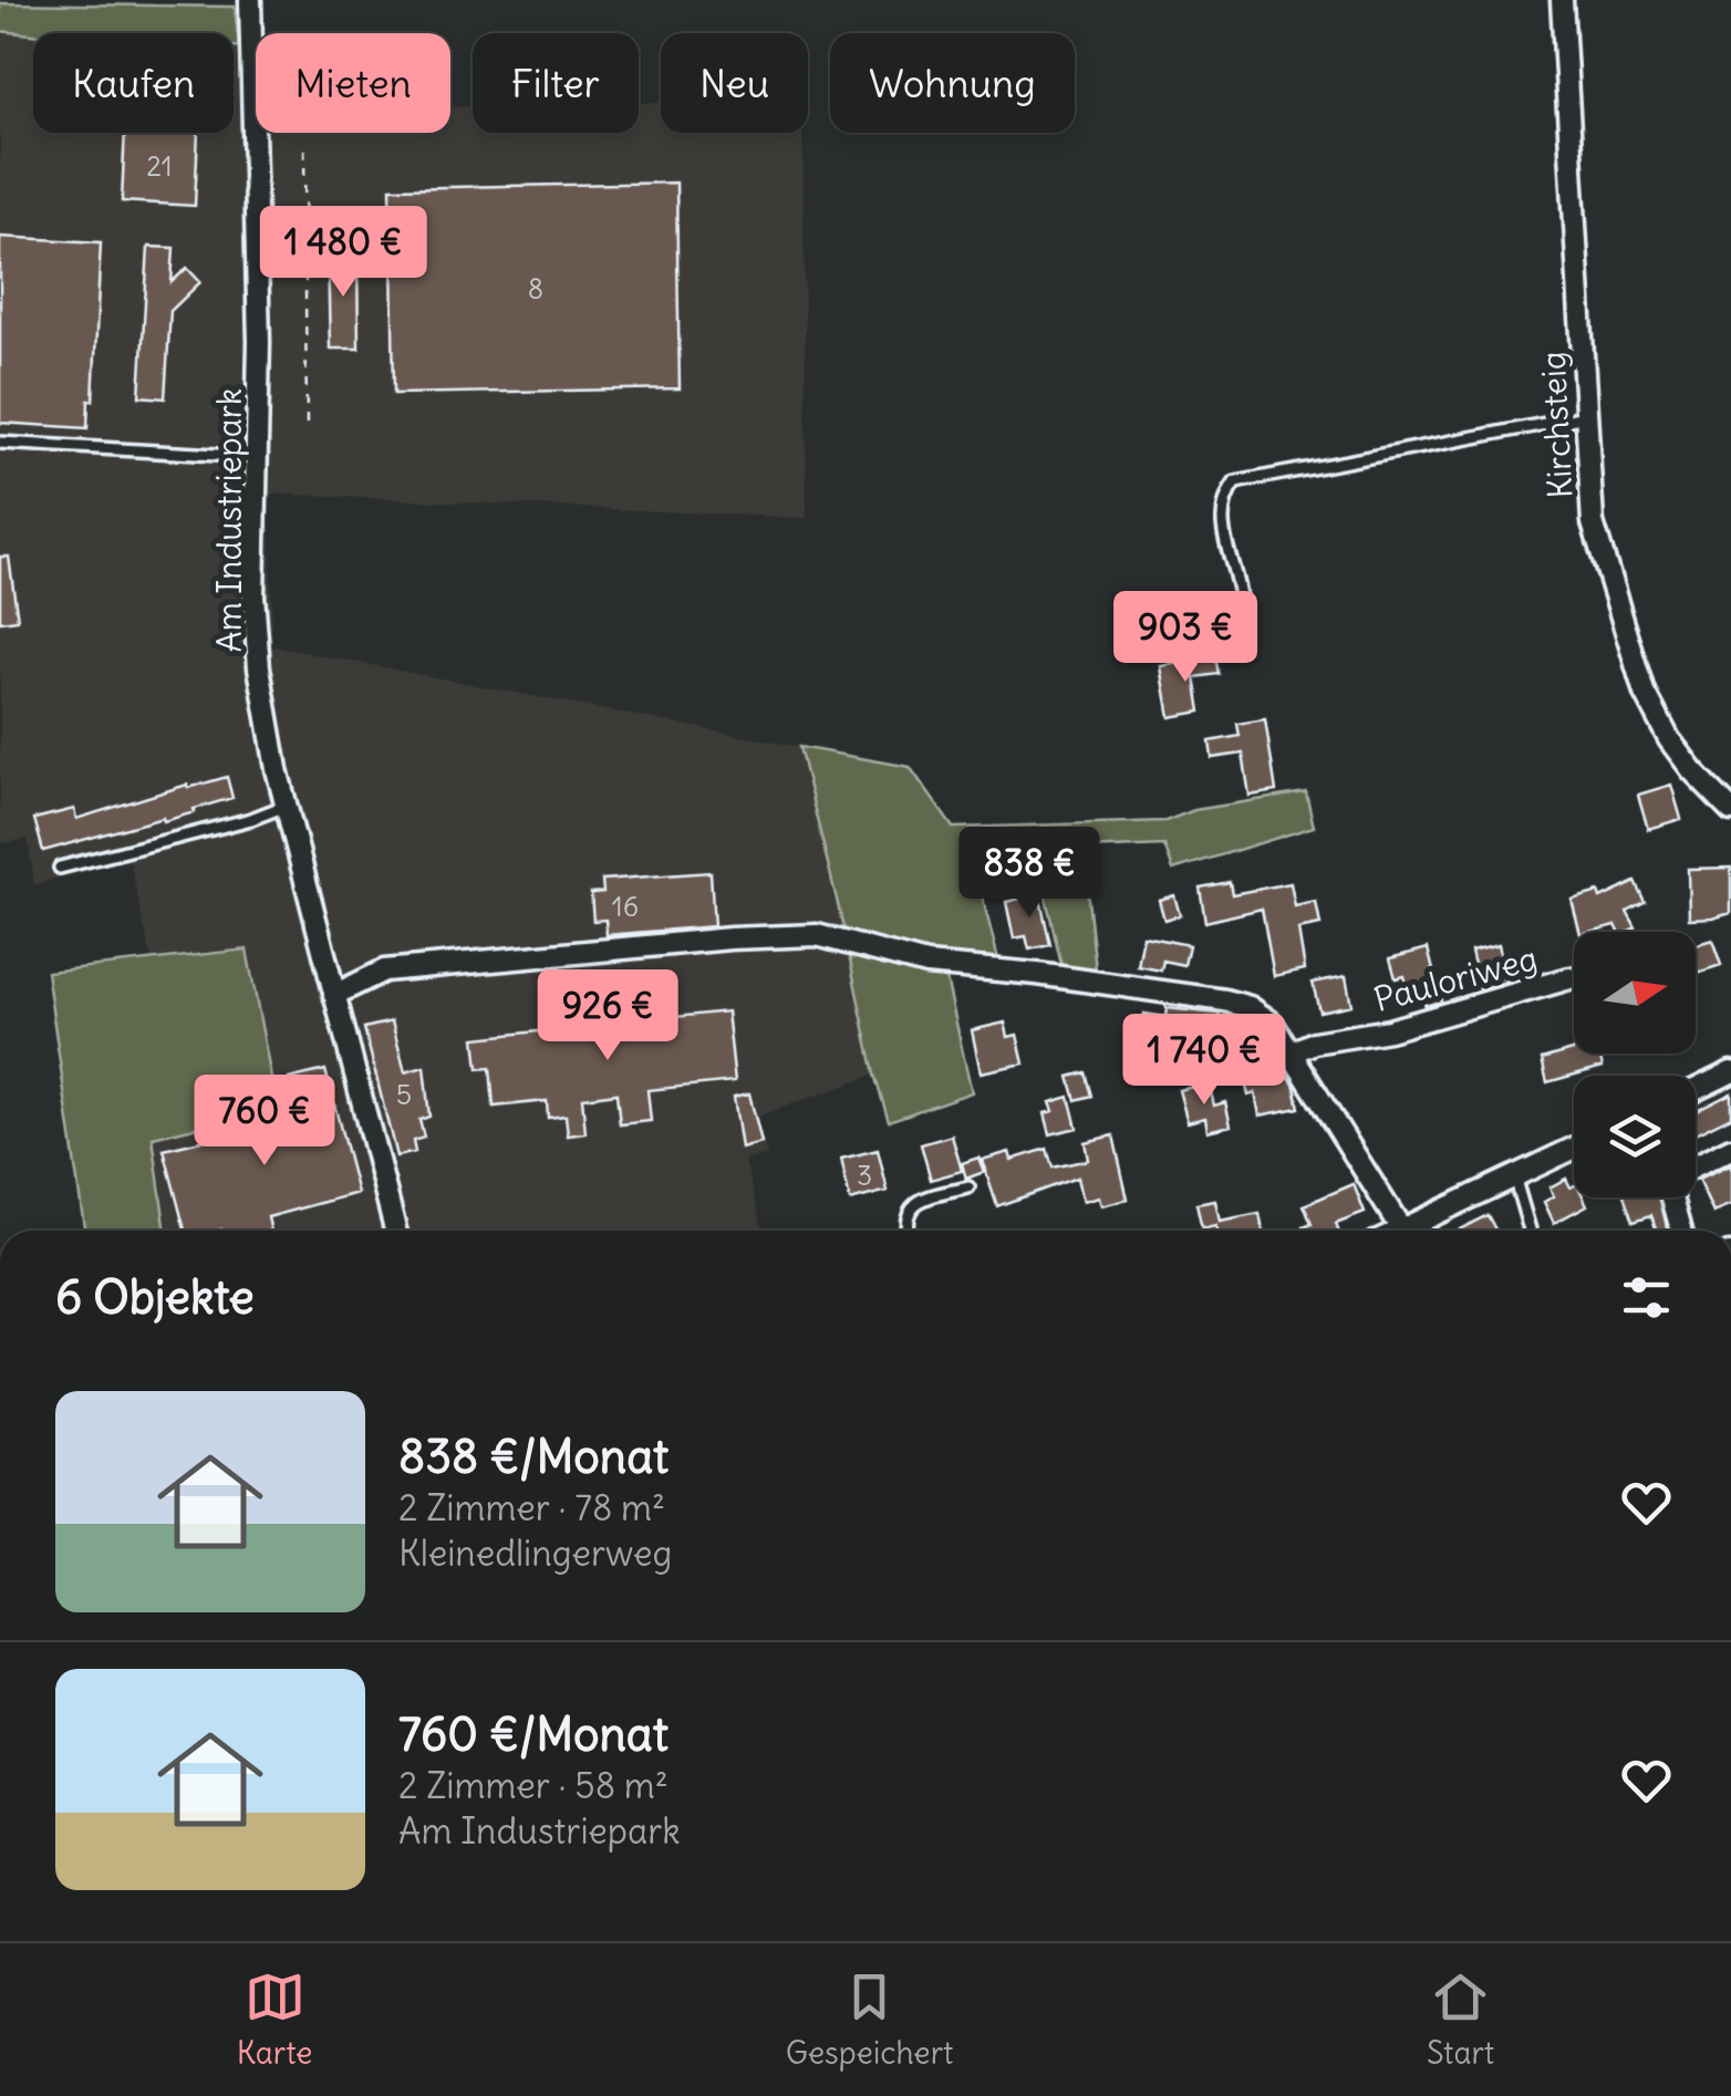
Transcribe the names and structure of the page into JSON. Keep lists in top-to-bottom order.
{
  "streets": {
    "street": ["Kirchsteig", "Am Industriepark", "Pauloriweg"]
  },
  "house_numbers": [
    "21",
    "8",
    "16",
    "5",
    "3"
  ],
  "north": "right",
  "page": {
    "chip": [
      "Kaufen",
      "Mieten",
      "Filter",
      "Neu",
      "Wohnung"
    ],
    "price": [
      "1 480 €",
      "903 €",
      "838 €",
      "926 €",
      "1 740 €",
      "760 €"
    ],
    "heading": "6 Objekte",
    "list": [
      {
        "name": "838 €/Monat",
        "note": "2 Zimmer · 78 m² · Kleinedlingerweg"
      },
      {
        "name": "760 €/Monat",
        "note": "2 Zimmer · 58 m² · Am Industriepark"
      }
    ],
    "tabs": ["Karte", "Gespeichert", "Start"]
  }
}
